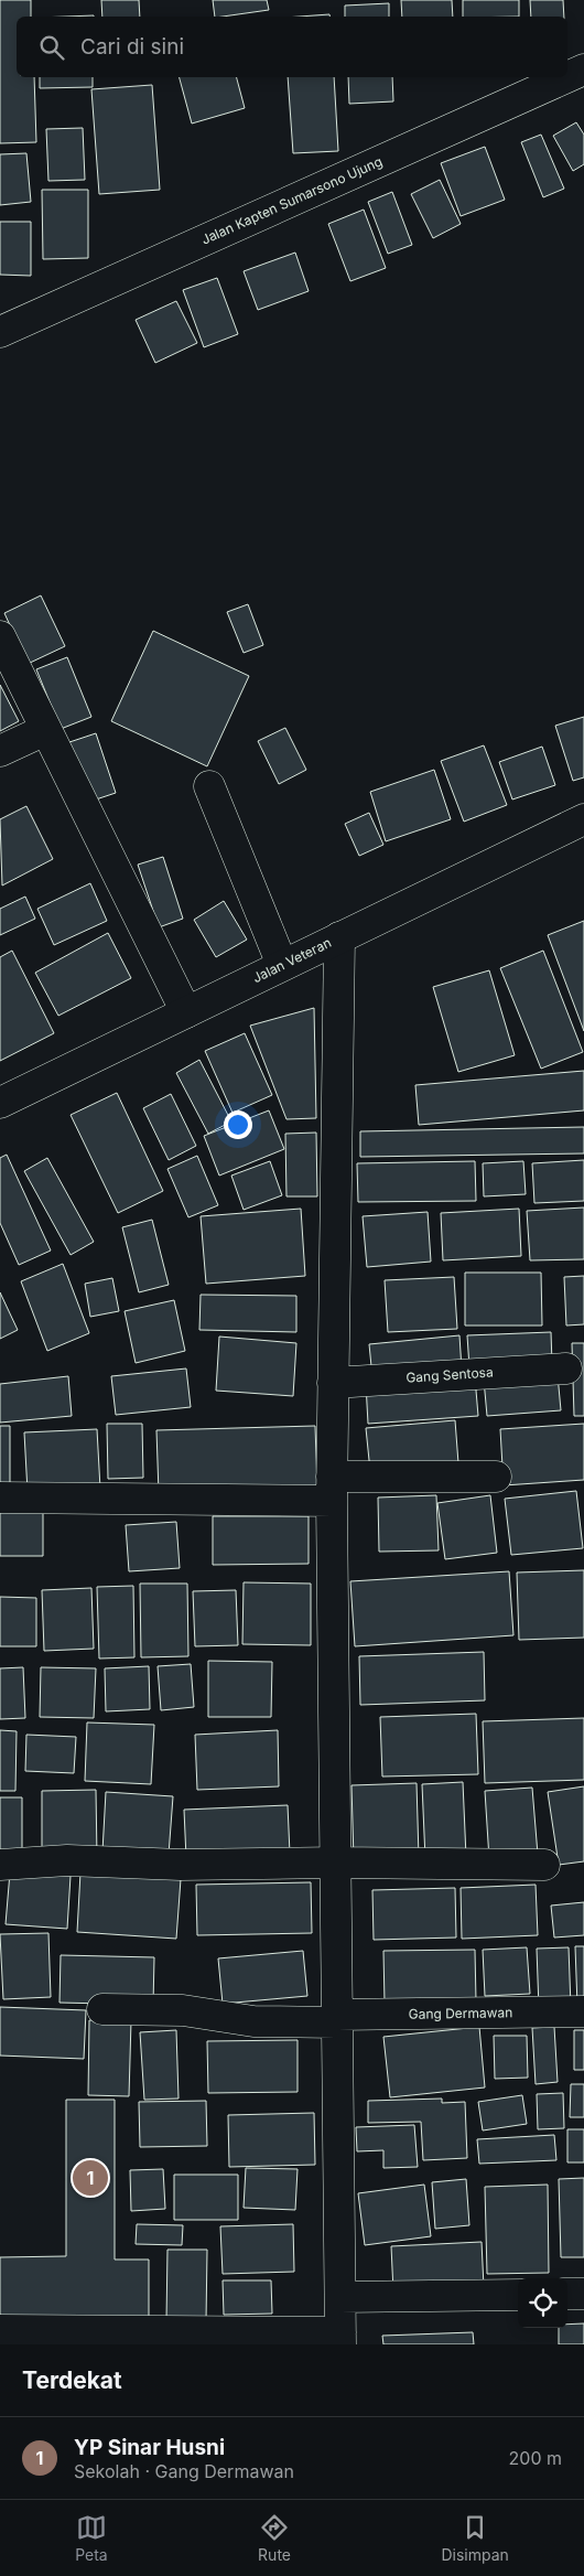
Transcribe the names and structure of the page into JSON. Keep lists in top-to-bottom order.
{
  "streets": {
    "street": [
      "Jalan Kapten Sumarsono Ujung",
      "Jalan Veteran",
      "Gang Sentosa",
      "Gang Dermawan"
    ]
  },
  "page": {
    "search": "Cari di sini",
    "pins": "1",
    "heading": "Terdekat",
    "list": [
      {
        "mark": "1",
        "name": "YP Sinar Husni",
        "note": "Sekolah · Gang Dermawan",
        "value": "200 m"
      }
    ],
    "nav": ["Peta", "Rute", "Disimpan"]
  }
}
